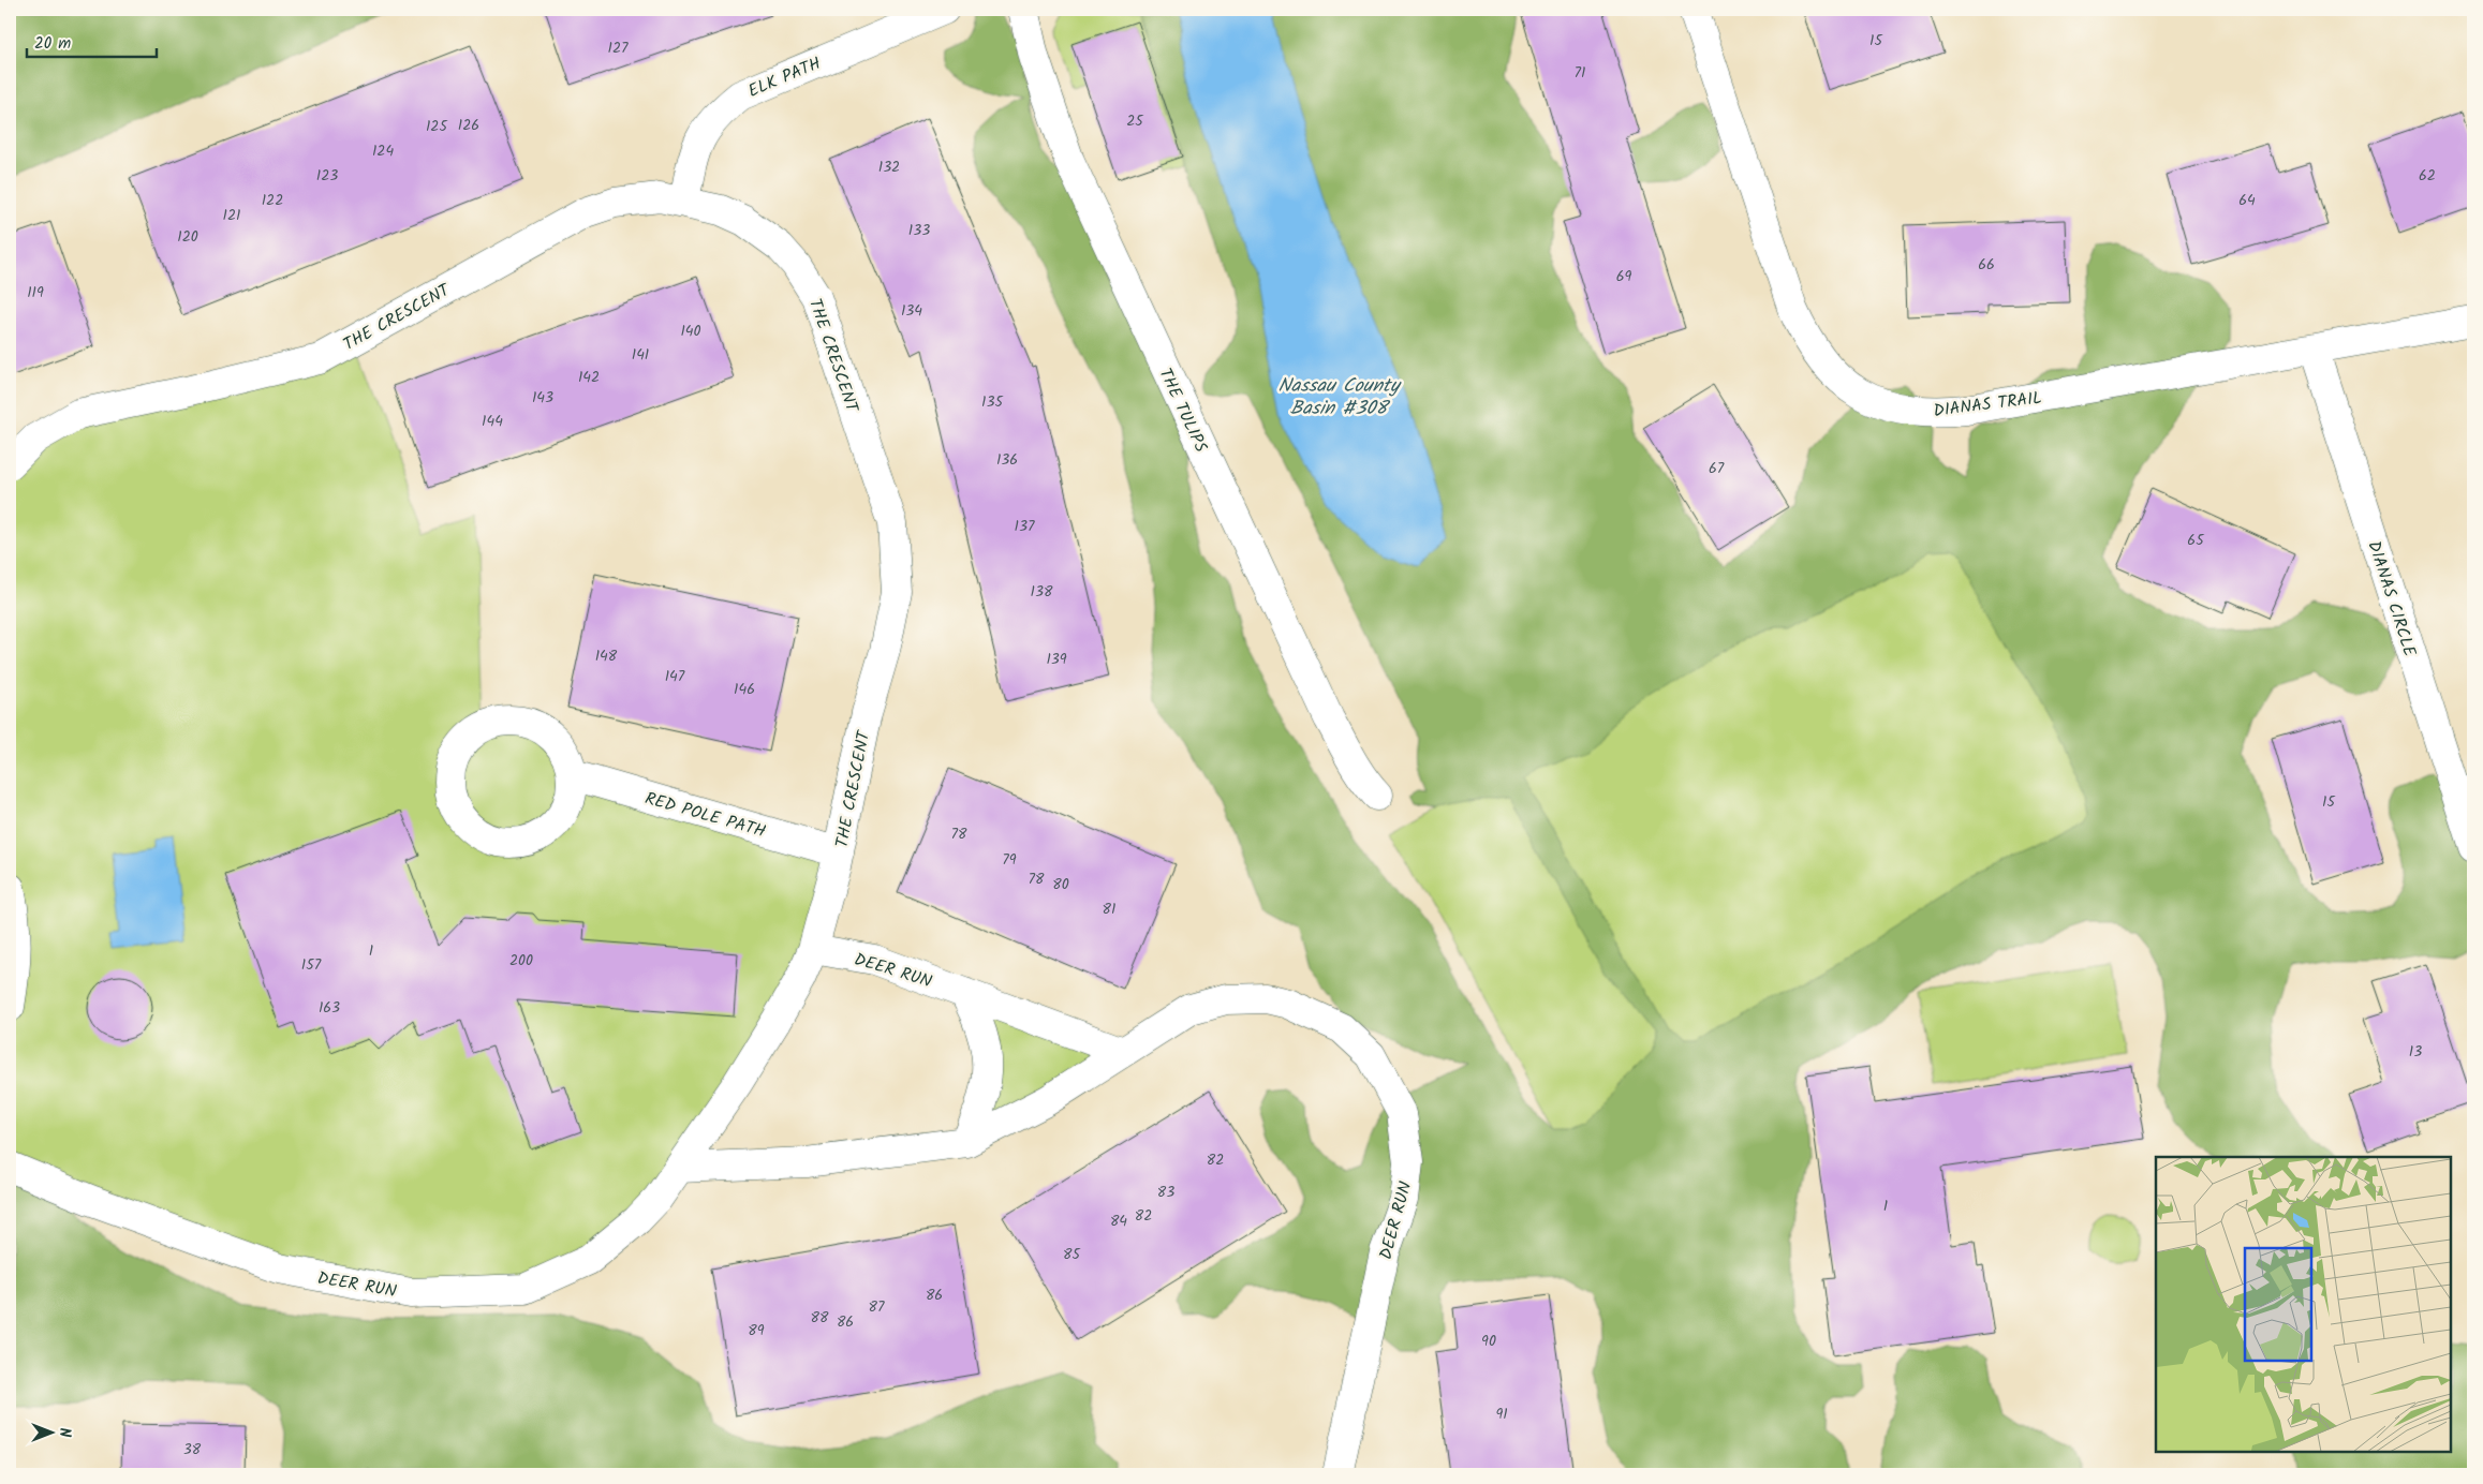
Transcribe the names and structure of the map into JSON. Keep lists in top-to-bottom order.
{
  "streets": {
    "street": [
      "ELK PATH",
      "THE CRESCENT",
      "DIANAS TRAIL",
      "THE TULIPS",
      "DIANAS CIRCLE",
      "RED POLE PATH",
      "DEER RUN"
    ]
  },
  "crossings": [
    ["ELK PATH", "THE CRESCENT"],
    ["THE CRESCENT", "RED POLE PATH"],
    ["THE CRESCENT", "DEER RUN"],
    ["DIANAS TRAIL", "DIANAS CIRCLE"]
  ],
  "water": ["Nassau County Basin #308"],
  "house_numbers": [
    "15",
    "127",
    "71",
    "25",
    "126",
    "125",
    "124",
    "132",
    "123",
    "62",
    "122",
    "64",
    "121",
    "133",
    "120",
    "66",
    "69",
    "119",
    "134",
    "140",
    "141",
    "142",
    "143",
    "135",
    "144",
    "136",
    "67",
    "137",
    "65",
    "138",
    "148",
    "139",
    "147",
    "146",
    "15",
    "78",
    "79",
    "78",
    "80",
    "81",
    "1",
    "200",
    "157",
    "163",
    "13",
    "82",
    "83",
    "1",
    "82",
    "84",
    "85",
    "86",
    "87",
    "88",
    "86",
    "89",
    "90",
    "91",
    "38"
  ],
  "scale_bar": "20 m",
  "north": "right"
}
